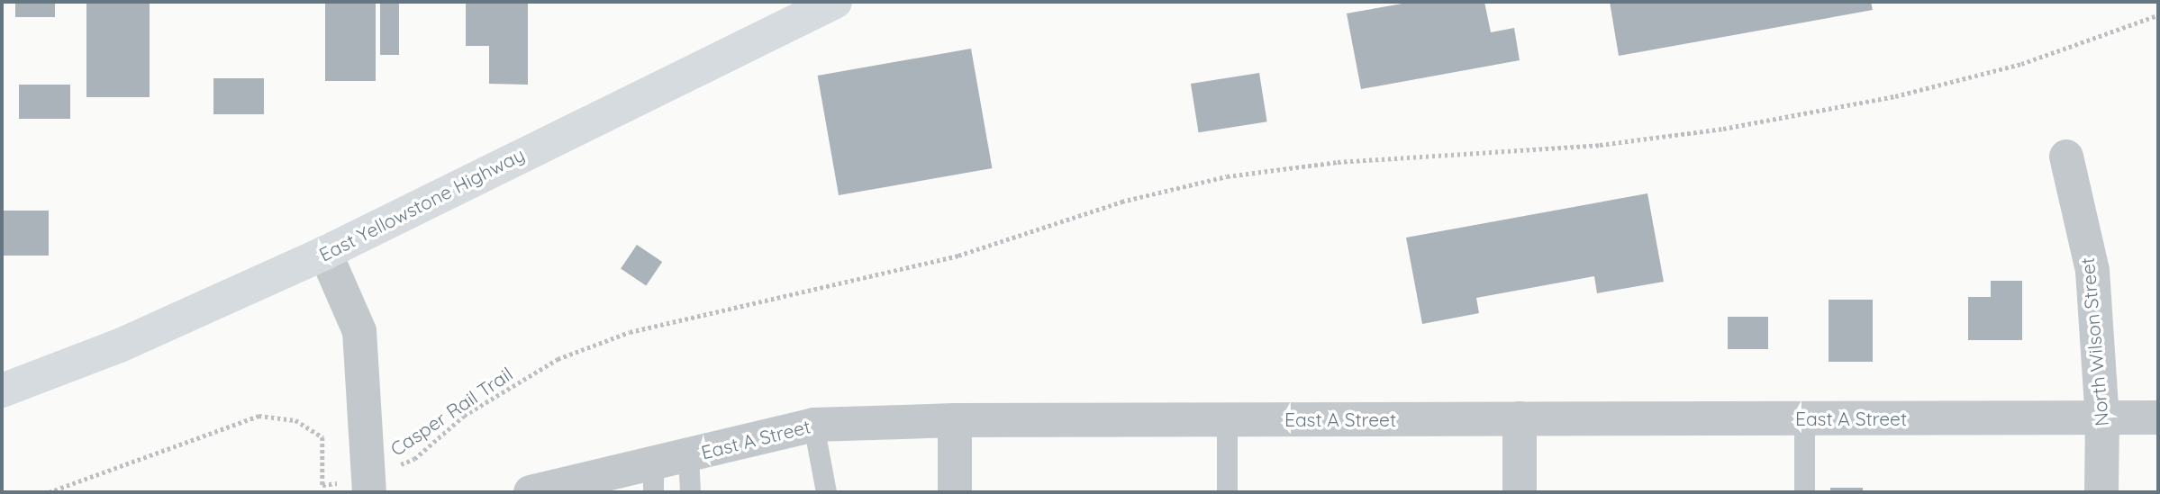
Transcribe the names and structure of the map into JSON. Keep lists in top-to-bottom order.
{
  "streets": {
    "main road": ["East Yellowstone Highway"],
    "street": ["North Wilson Street", "East A Street"],
    "path": ["Casper Rail Trail"]
  },
  "crossings": [
    ["North Wilson Street", "East A Street"]
  ]
}
